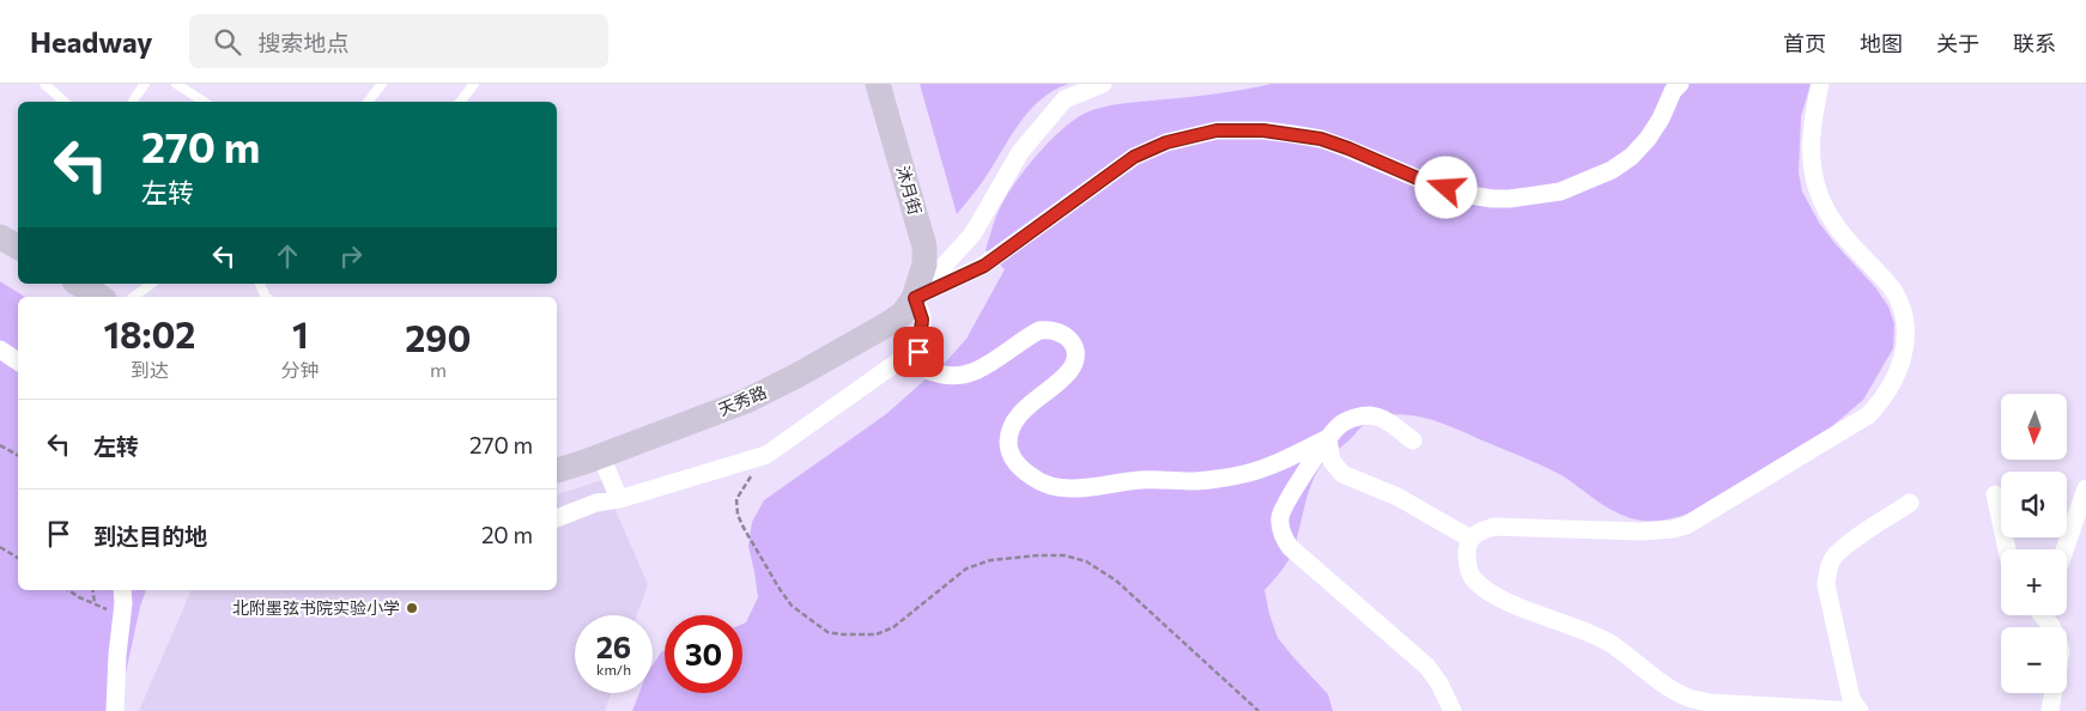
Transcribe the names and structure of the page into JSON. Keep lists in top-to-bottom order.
{
  "streets": {
    "main road": ["沐月街", "天秀路"]
  },
  "crossings": [
    ["沐月街", "天秀路"]
  ],
  "places": ["北附墨弦书院实验小学"],
  "north": "bottom",
  "page": {
    "header": "Headway",
    "search": "搜索地点",
    "nav": [
      "首页",
      "地图",
      "关于",
      "联系"
    ],
    "turn": ["270 m", "左转"],
    "eta": [
      "18:02",
      "到达",
      "1",
      "分钟",
      "290",
      "m"
    ],
    "map_buttons": ["+", "−"],
    "list": [
      {
        "name": "左转",
        "value": "270 m"
      },
      {
        "name": "到达目的地",
        "value": "20 m"
      }
    ],
    "speed": "26 km/h",
    "limit": "30"
  }
}
